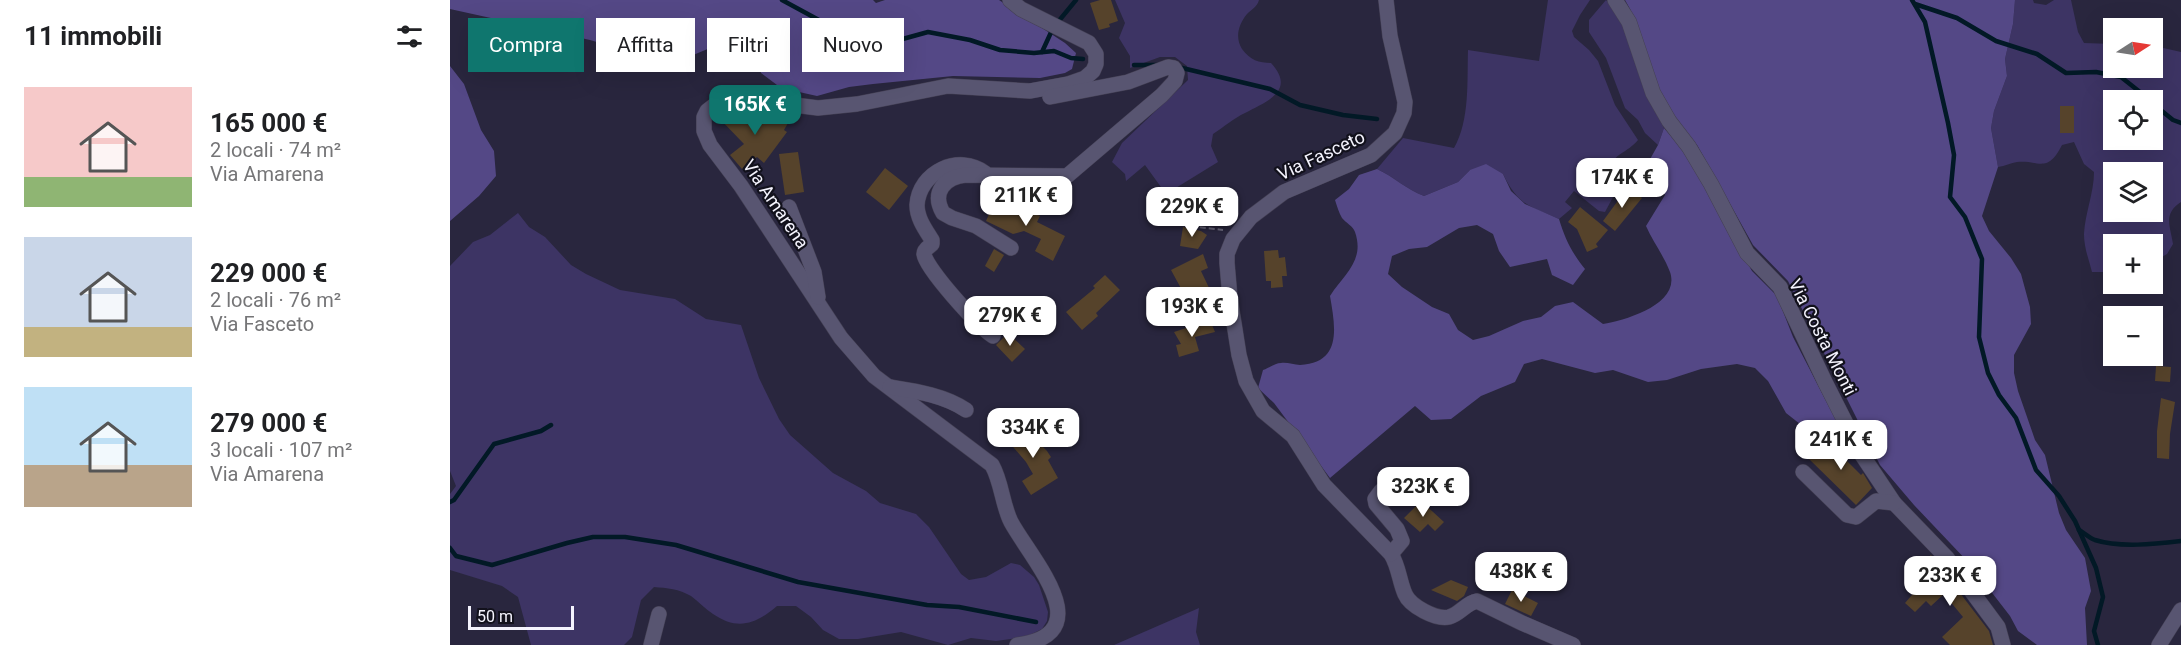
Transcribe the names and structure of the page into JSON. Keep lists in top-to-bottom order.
{
  "streets": {
    "street": ["Via Fasceto", "Via Amarena", "Via Costa Monti"]
  },
  "scale_bar": "50 m",
  "north": "right",
  "page": {
    "heading": "11 immobili",
    "map_buttons": ["+", "−"],
    "chip": [
      "Compra",
      "Affitta",
      "Filtri",
      "Nuovo"
    ],
    "list": [
      {
        "name": "165 000 €",
        "note": "2 locali · 74 m² · Via Amarena"
      },
      {
        "name": "229 000 €",
        "note": "2 locali · 76 m² · Via Fasceto"
      },
      {
        "name": "279 000 €",
        "note": "3 locali · 107 m² · Via Amarena"
      }
    ],
    "price": [
      "165K €",
      "174K €",
      "211K €",
      "229K €",
      "193K €",
      "279K €",
      "334K €",
      "241K €",
      "323K €",
      "438K €",
      "233K €"
    ],
    "scale": "50 m"
  }
}
